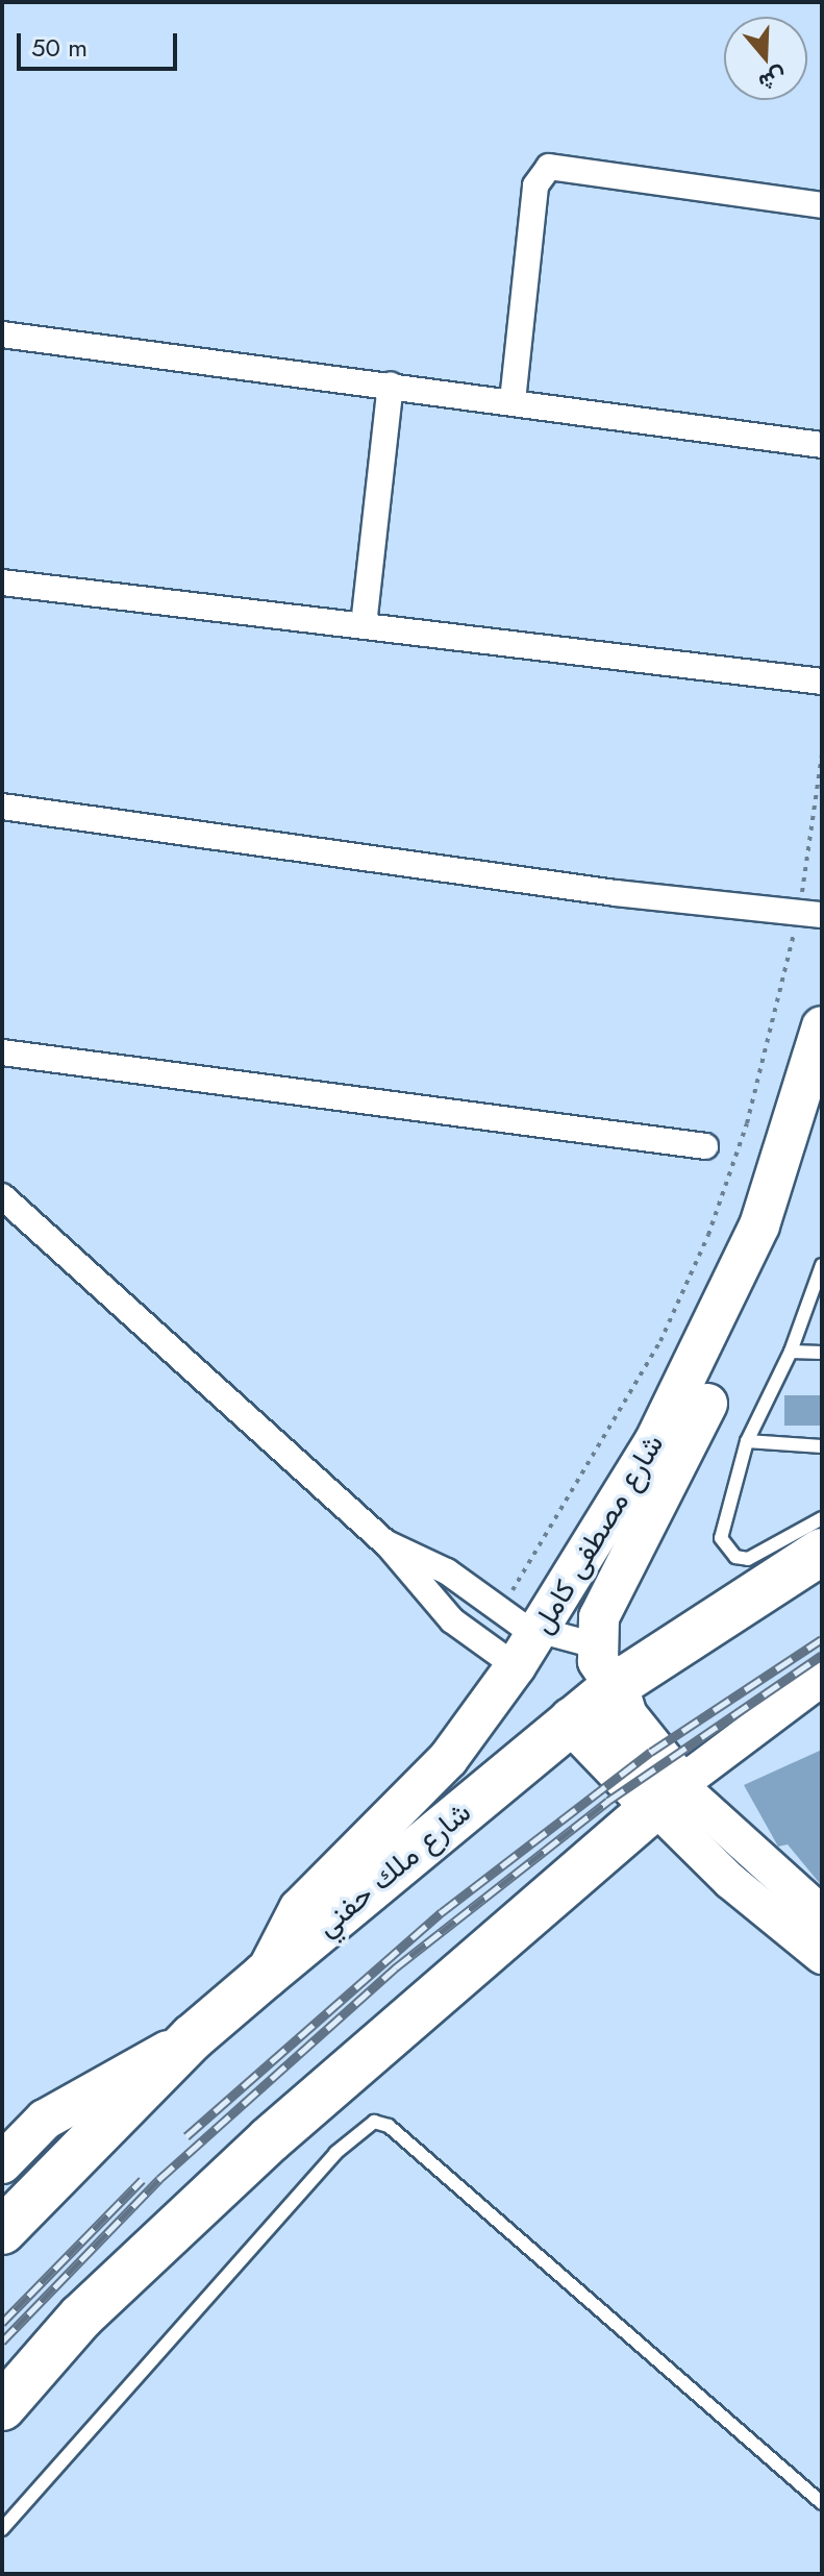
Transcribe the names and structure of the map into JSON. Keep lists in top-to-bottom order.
{
  "streets": {
    "highway": ["شارع ملك حفني"],
    "main road": ["شارع مصطفى كامل"]
  },
  "crossings": [
    ["شارع مصطفى كامل", "شارع ملك حفني"]
  ],
  "scale_bar": "50 m",
  "north": "bottom"
}
